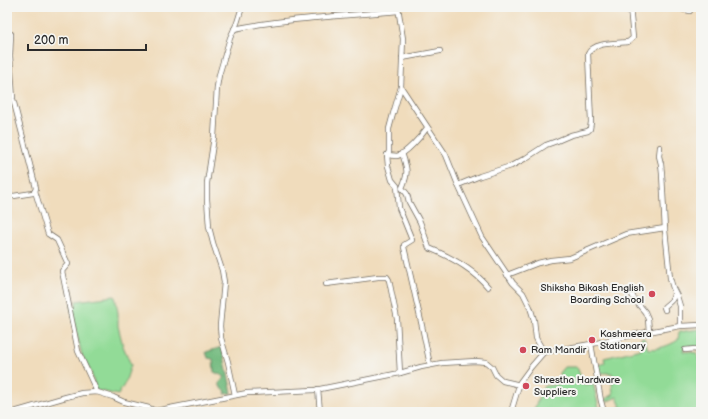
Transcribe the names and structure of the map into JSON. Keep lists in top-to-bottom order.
{
  "places": [
    "Shiksha Bikash English Boarding School",
    "Kashmeera Stationary",
    "Ram Mandir",
    "Shrestha Hardware Suppliers"
  ],
  "scale_bar": "200 m"
}
